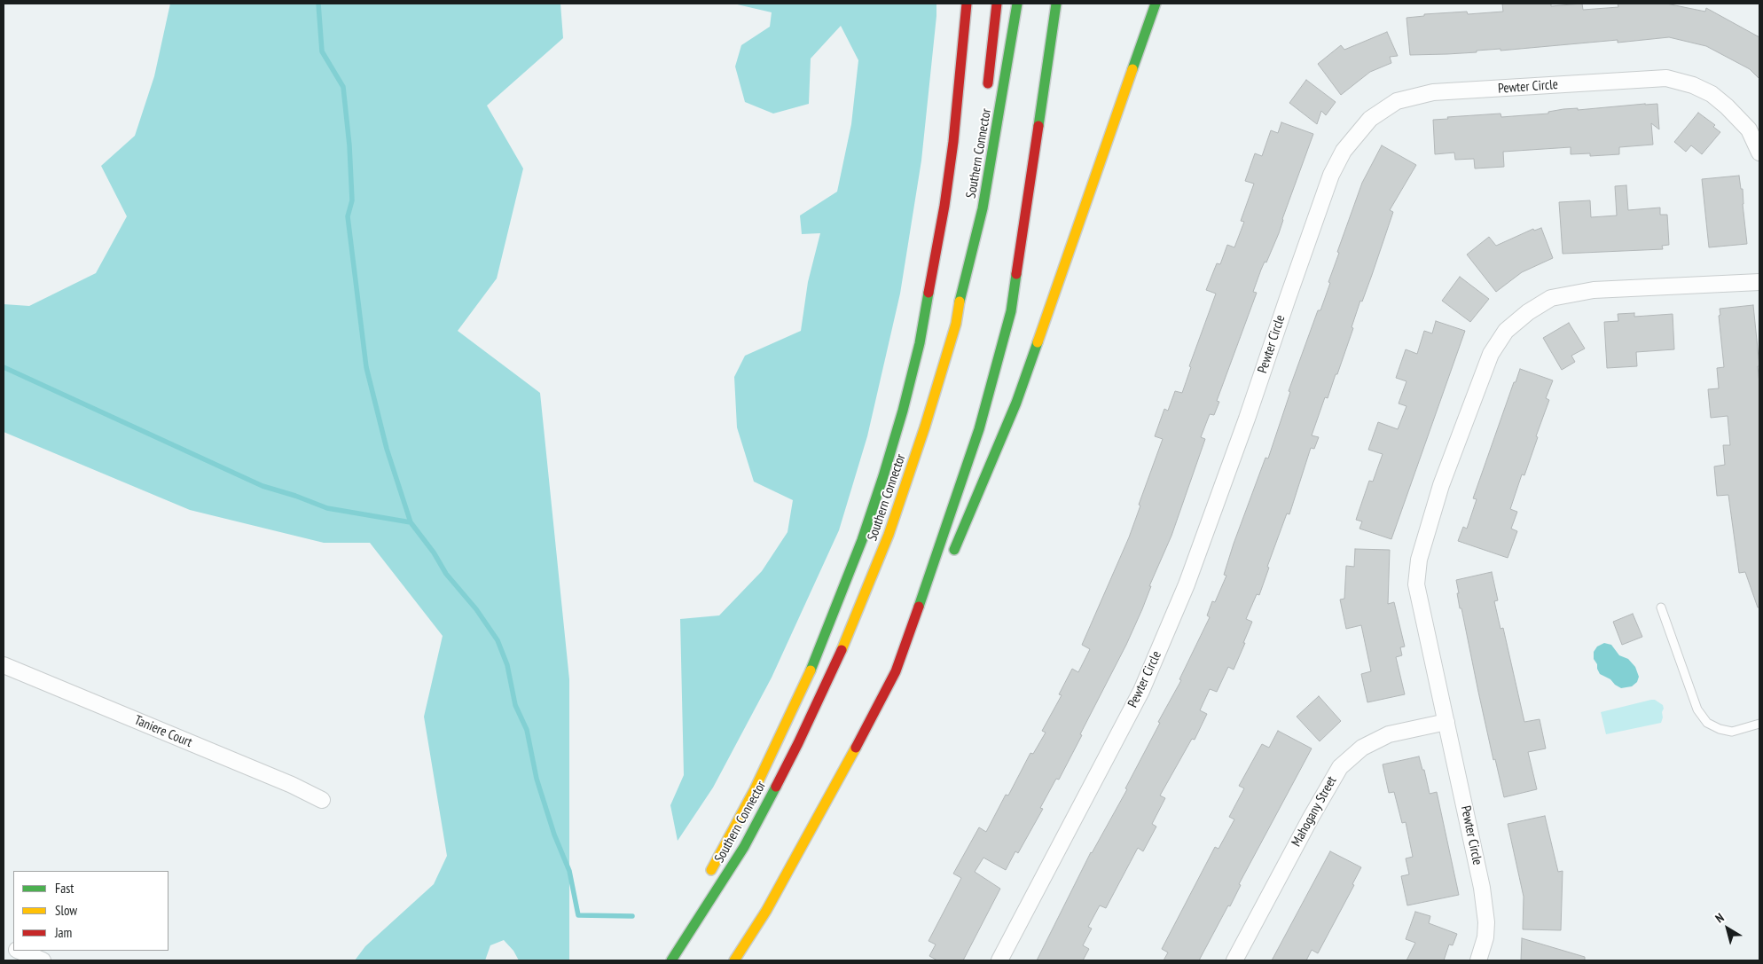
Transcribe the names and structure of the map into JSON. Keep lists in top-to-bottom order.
{
  "streets": {
    "highway": ["Southern Connector"],
    "street": ["Pewter Circle", "Taniere Court", "Mahogany Street"]
  },
  "crossings": [
    ["Pewter Circle", "Mahogany Street"]
  ],
  "legend": ["Fast", "Slow", "Jam"],
  "north": "top left"
}
